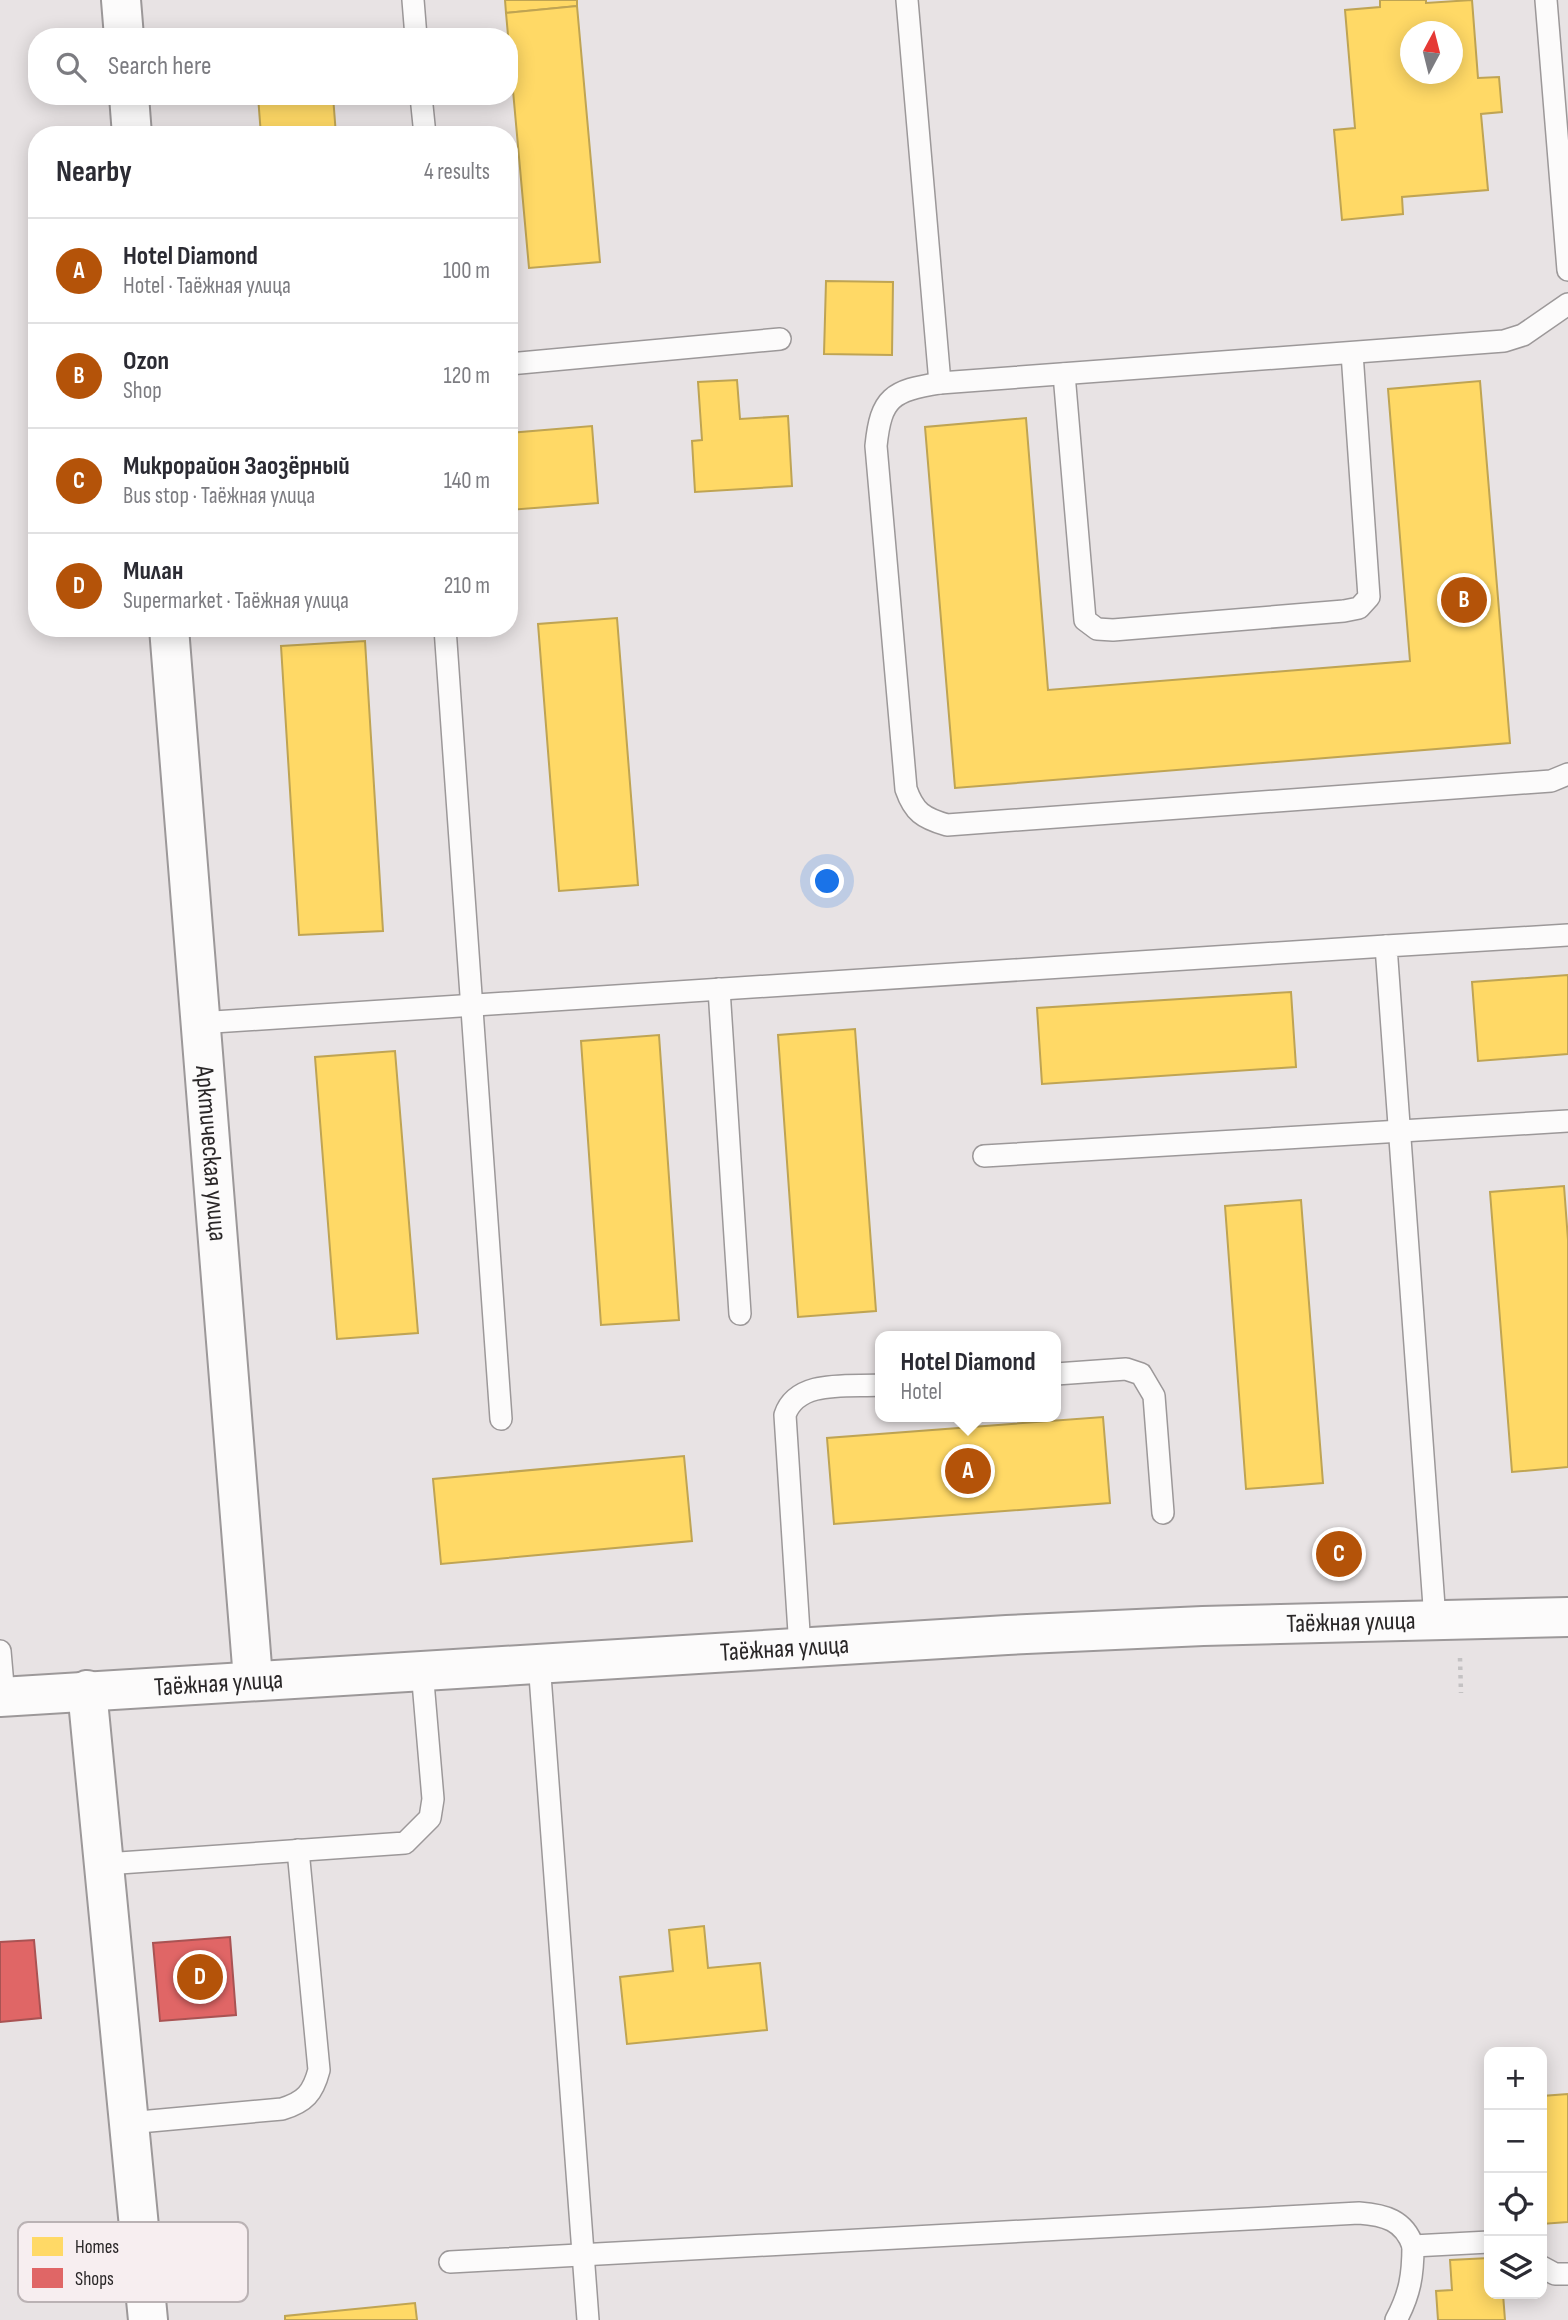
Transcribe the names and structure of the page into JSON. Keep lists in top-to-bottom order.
{
  "streets": {
    "street": ["Арктическая улица", "Таёжная улица"]
  },
  "crossings": [
    ["Арктическая улица", "Таёжная улица"]
  ],
  "legend": ["Homes", "Shops"],
  "north": "top",
  "page": {
    "search": "Search here",
    "heading": ["Nearby", "4 results"],
    "list": [
      {
        "mark": "A",
        "name": "Hotel Diamond",
        "note": "Hotel · Таёжная улица",
        "value": "100 m"
      },
      {
        "mark": "B",
        "name": "Ozon",
        "note": "Shop",
        "value": "120 m"
      },
      {
        "mark": "C",
        "name": "Микрорайон Заозёрный",
        "note": "Bus stop · Таёжная улица",
        "value": "140 m"
      },
      {
        "mark": "D",
        "name": "Милан",
        "note": "Supermarket · Таёжная улица",
        "value": "210 m"
      }
    ],
    "pins": [
      "B",
      "A",
      "C",
      "D"
    ],
    "popup": ["Hotel Diamond", "Hotel"],
    "map_buttons": ["+", "−"]
  }
}
